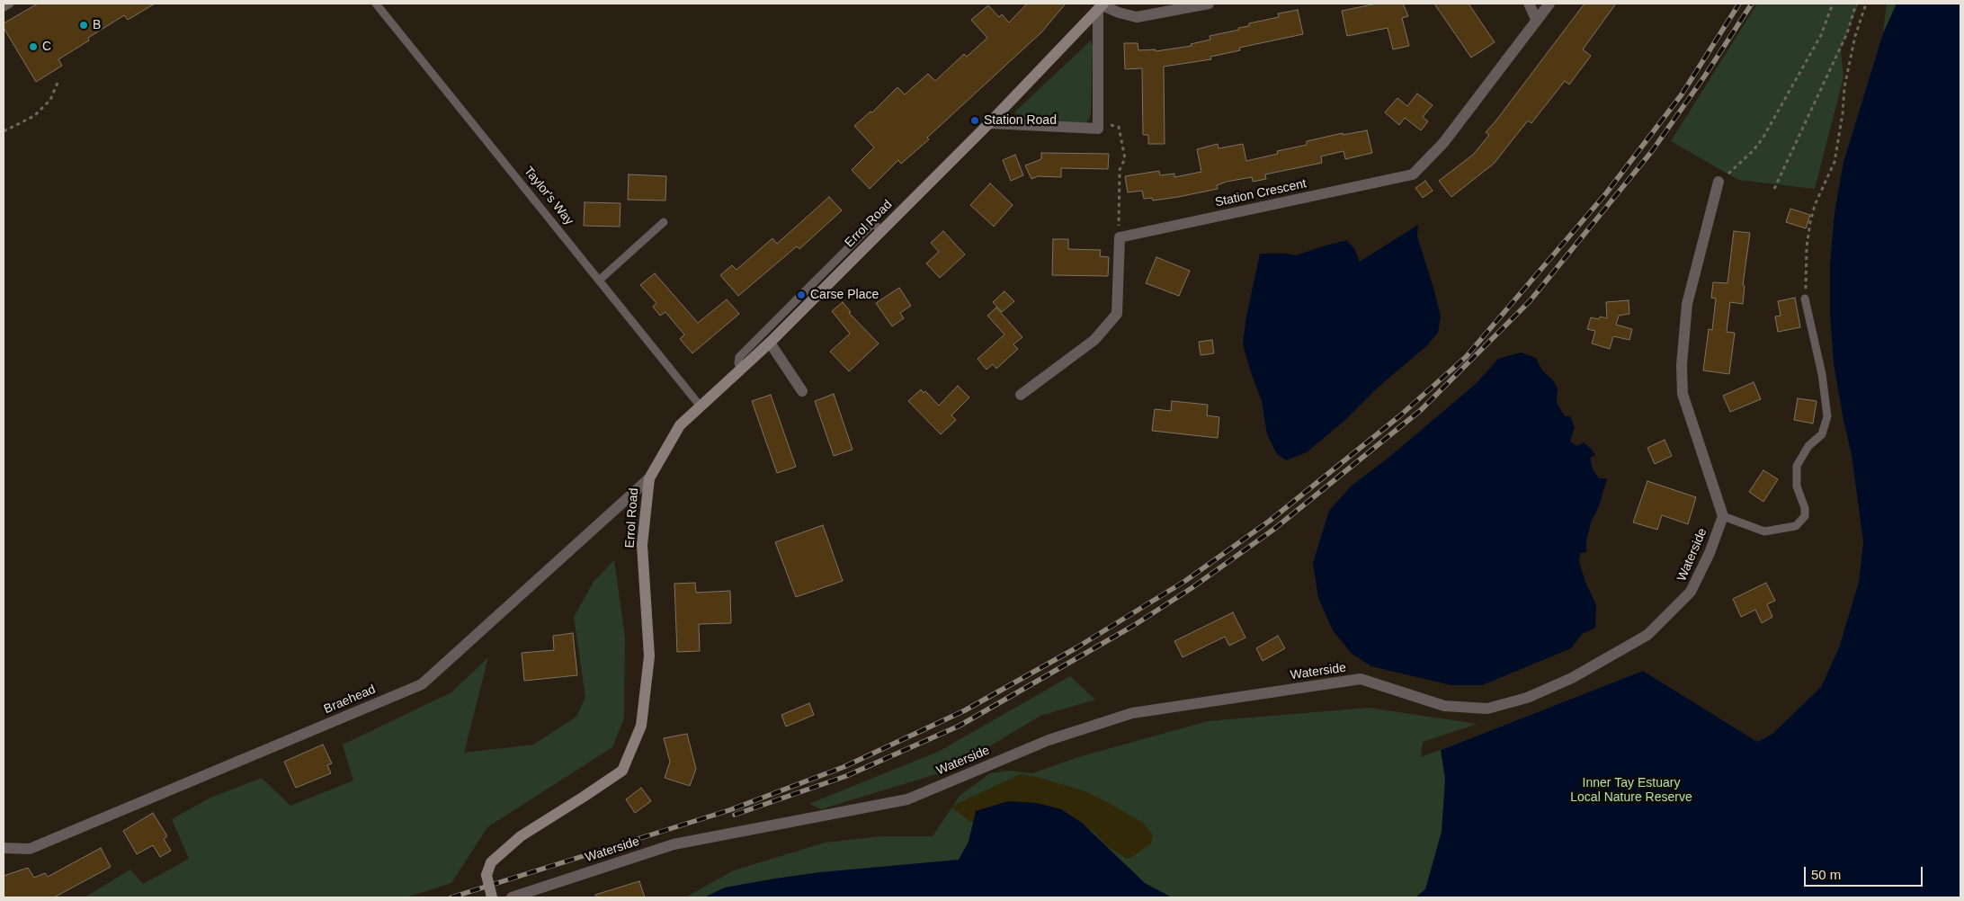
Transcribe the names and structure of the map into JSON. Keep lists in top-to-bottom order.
{
  "streets": {
    "street": [
      "Station Crescent",
      "Errol Road",
      "Waterside",
      "Braehead"
    ],
    "lane": ["Taylor's Way"]
  },
  "crossings": [
    ["Taylor's Way", "Errol Road"],
    ["Errol Road", "Braehead"]
  ],
  "parks": ["Inner Tay Estuary Local Nature Reserve"],
  "places": [
    "B",
    "C",
    "Station Road",
    "Carse Place"
  ],
  "scale_bar": "50 m"
}
